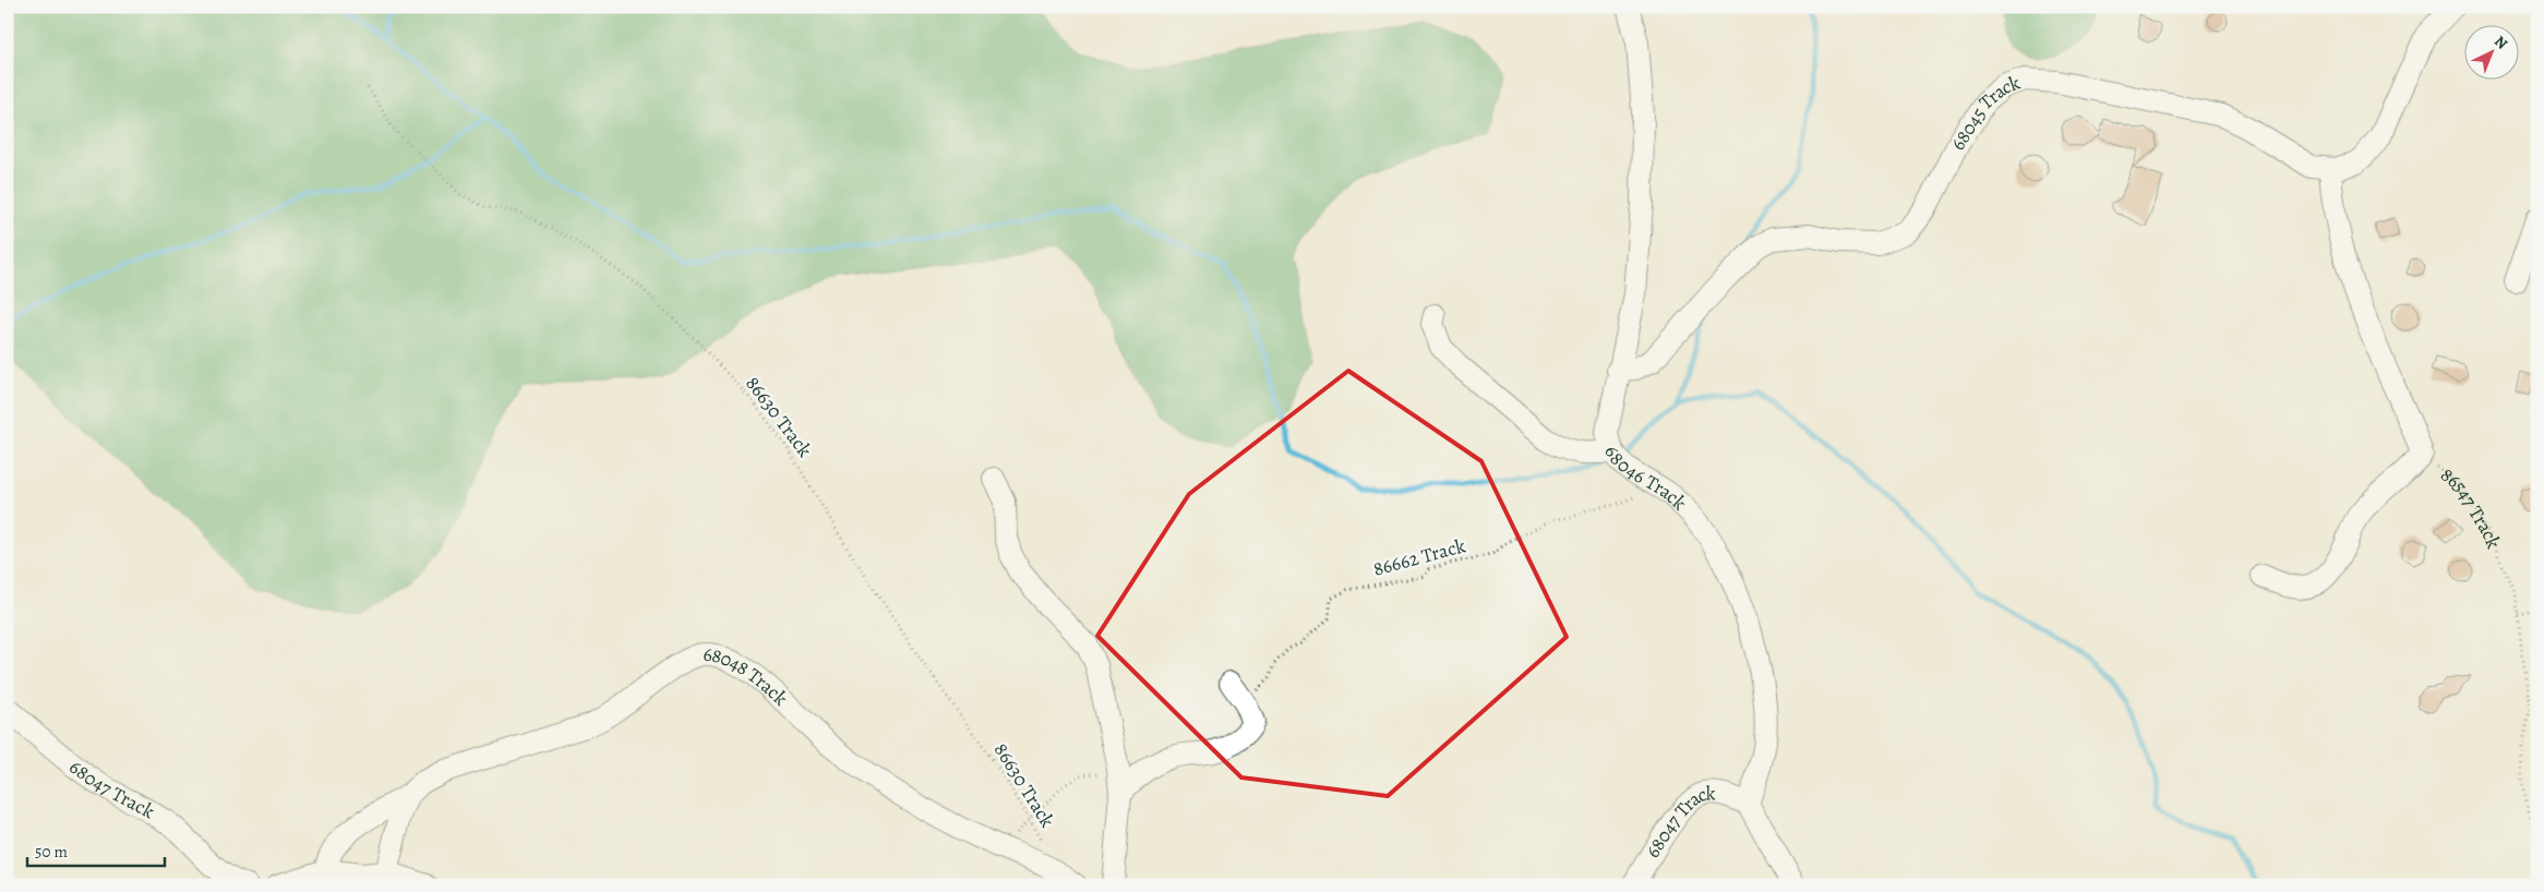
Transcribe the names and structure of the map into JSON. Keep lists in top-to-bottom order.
{
  "streets": {
    "street": [
      "68045 Track",
      "68046 Track",
      "86547 Track",
      "68048 Track",
      "68047 Track"
    ],
    "path": ["86630 Track", "86662 Track"]
  },
  "crossings": [
    ["68045 Track", "68046 Track"],
    ["68045 Track", "86547 Track"],
    ["68046 Track", "86662 Track"],
    ["68046 Track", "68047 Track"]
  ],
  "scale_bar": "50 m",
  "north": "top right"
}
